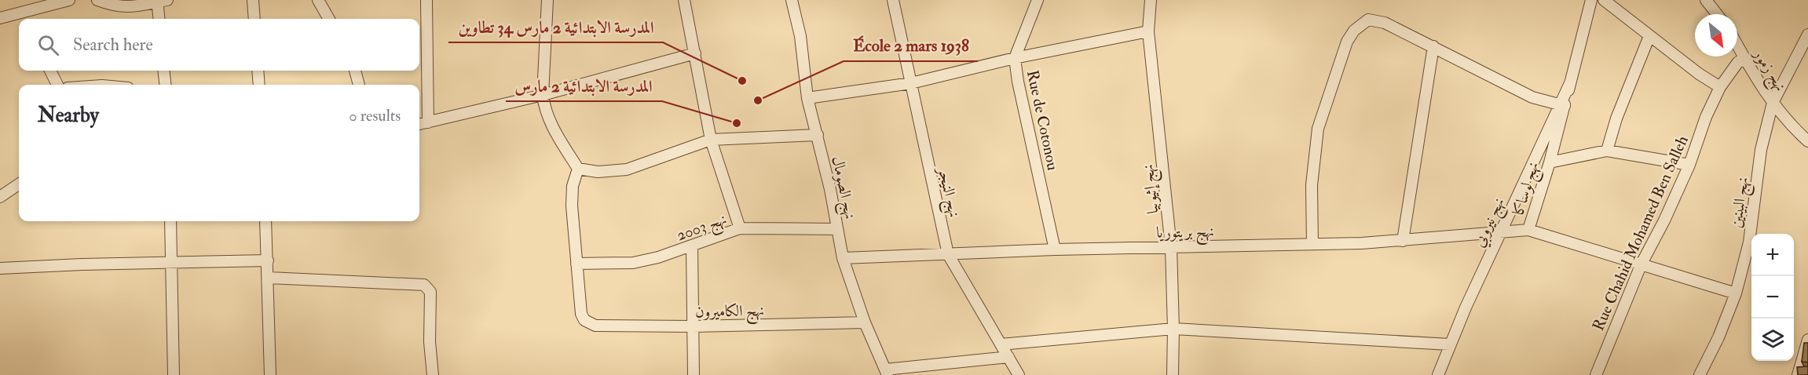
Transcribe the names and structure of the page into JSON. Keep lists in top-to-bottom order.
{
  "streets": {
    "street": [
      "نهج زمور",
      "Rue de Cotonou",
      "نهج الصومال",
      "نهج لوساكا",
      "نهج إثيوبيا",
      "نهج النيجر",
      "نهج البينين",
      "نهج نيروبي",
      "نهج 2003",
      "نهج بريتوريا",
      "Rue Chahid Mohamed Ben Salleh",
      "نهج الكاميرون"
    ]
  },
  "crossings": [
    ["نهج زمور", "نهج البينين"],
    ["نهج زمور", "Rue Chahid Mohamed Ben Salleh"],
    ["Rue de Cotonou", "نهج بريتوريا"],
    ["نهج الصومال", "نهج 2003"],
    ["نهج الصومال", "نهج بريتوريا"],
    ["نهج الصومال", "نهج الكاميرون"],
    ["نهج لوساكا", "نهج البينين"],
    ["نهج لوساكا", "نهج نيروبي"],
    ["نهج لوساكا", "نهج بريتوريا"],
    ["نهج لوساكا", "Rue Chahid Mohamed Ben Salleh"],
    ["نهج إثيوبيا", "نهج بريتوريا"],
    ["نهج النيجر", "نهج بريتوريا"],
    ["نهج نيروبي", "نهج بريتوريا"],
    ["نهج 2003", "نهج الكاميرون"]
  ],
  "places": ["المدرسة الابتدائية 2 مارس 34 تطاوين", "École 2 mars 1938", "المدرسة الابتدائية 2 مارس"],
  "north": "bottom right",
  "page": {
    "search": "Search here",
    "heading": ["Nearby", "0 results"],
    "map_buttons": ["+", "−"]
  }
}
